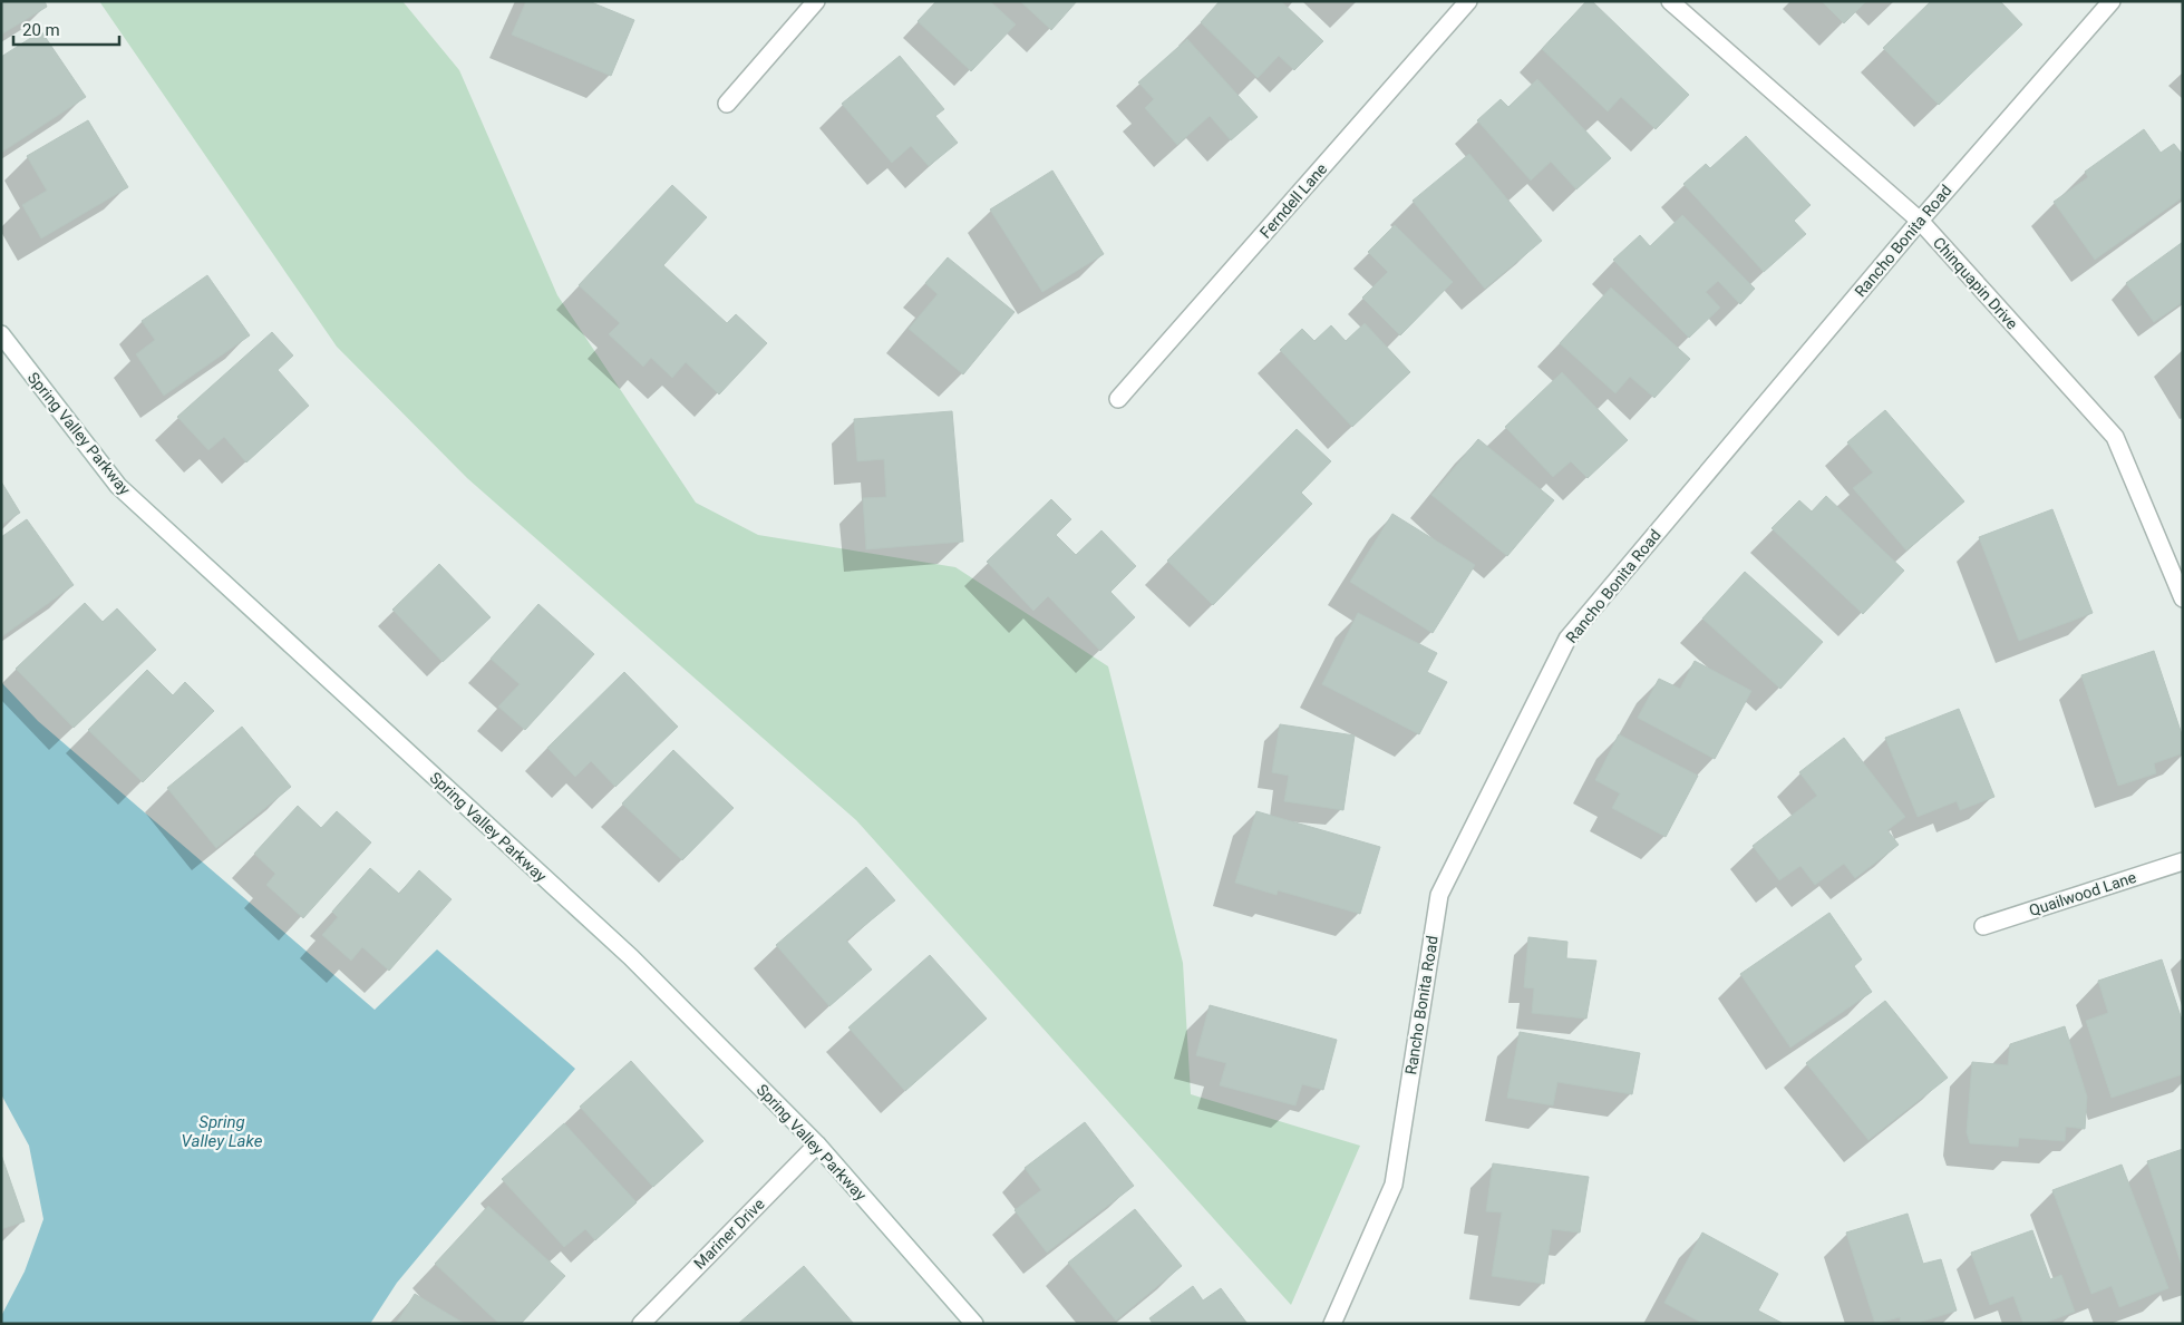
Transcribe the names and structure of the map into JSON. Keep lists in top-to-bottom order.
{
  "streets": {
    "street": [
      "Ferndell Lane",
      "Rancho Bonita Road",
      "Chinquapin Drive",
      "Spring Valley Parkway",
      "Quailwood Lane",
      "Mariner Drive"
    ]
  },
  "crossings": [
    ["Rancho Bonita Road", "Chinquapin Drive"],
    ["Spring Valley Parkway", "Mariner Drive"]
  ],
  "water": ["Spring Valley Lake"],
  "scale_bar": "20 m"
}
